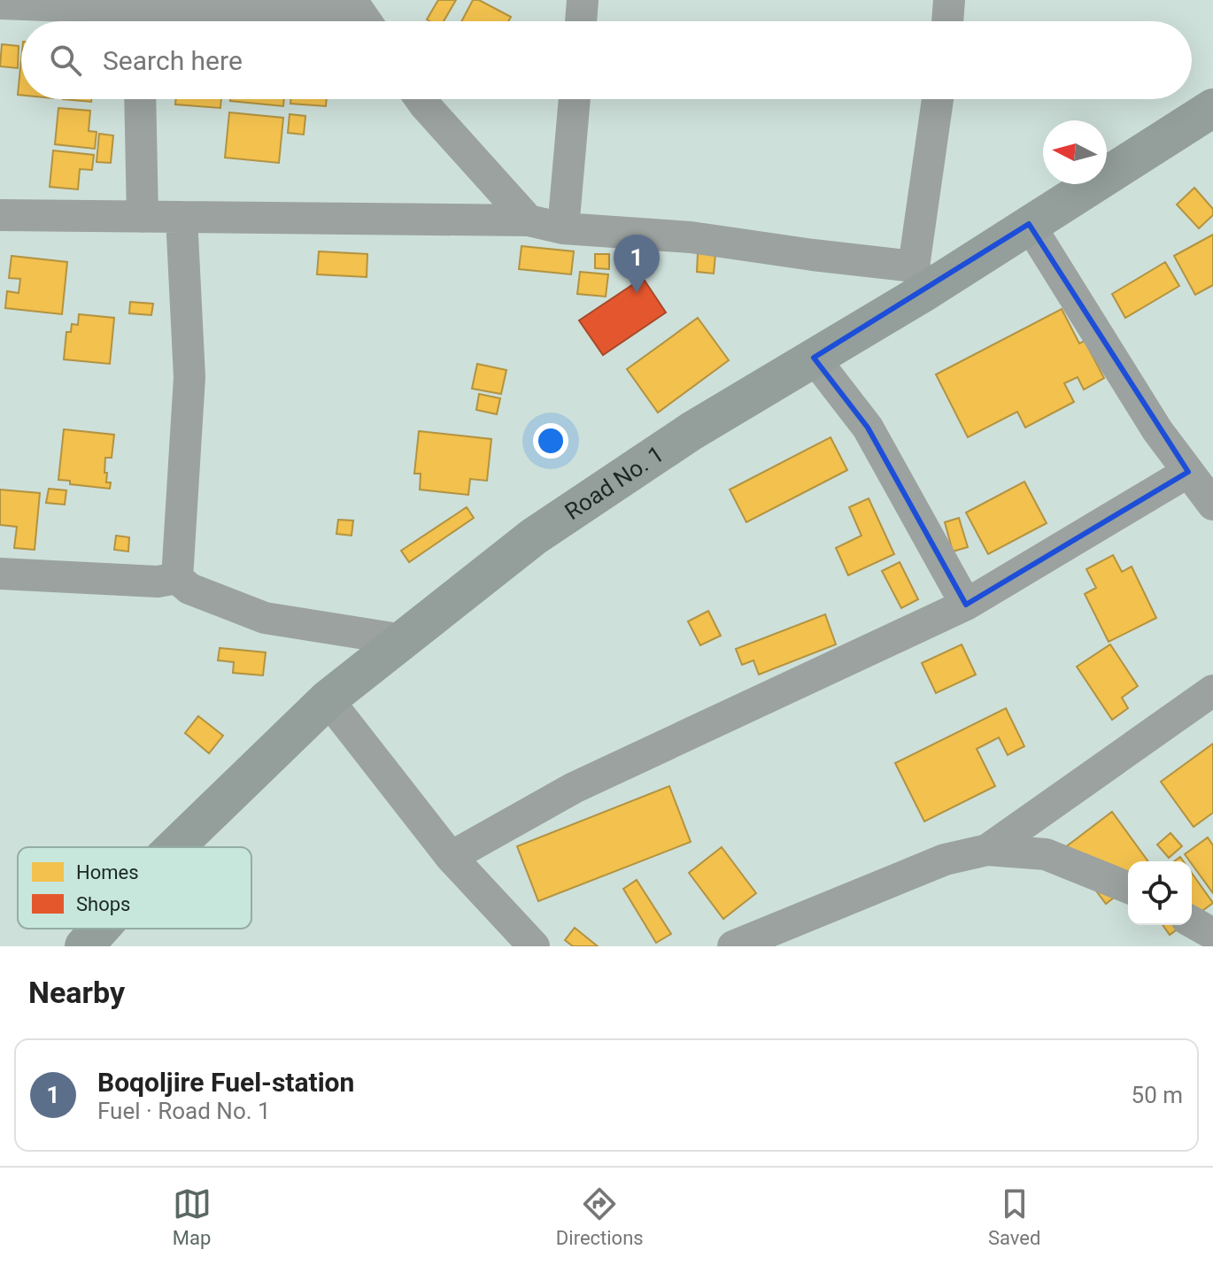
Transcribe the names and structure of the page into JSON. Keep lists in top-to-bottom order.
{
  "streets": {
    "highway": ["Road No. 1"]
  },
  "legend": ["Homes", "Shops"],
  "north": "left",
  "page": {
    "search": "Search here",
    "pins": "1",
    "heading": "Nearby",
    "list": [
      {
        "mark": "1",
        "name": "Boqoljire Fuel-station",
        "note": "Fuel · Road No. 1",
        "value": "50 m"
      }
    ],
    "nav": ["Map", "Directions", "Saved"]
  }
}
